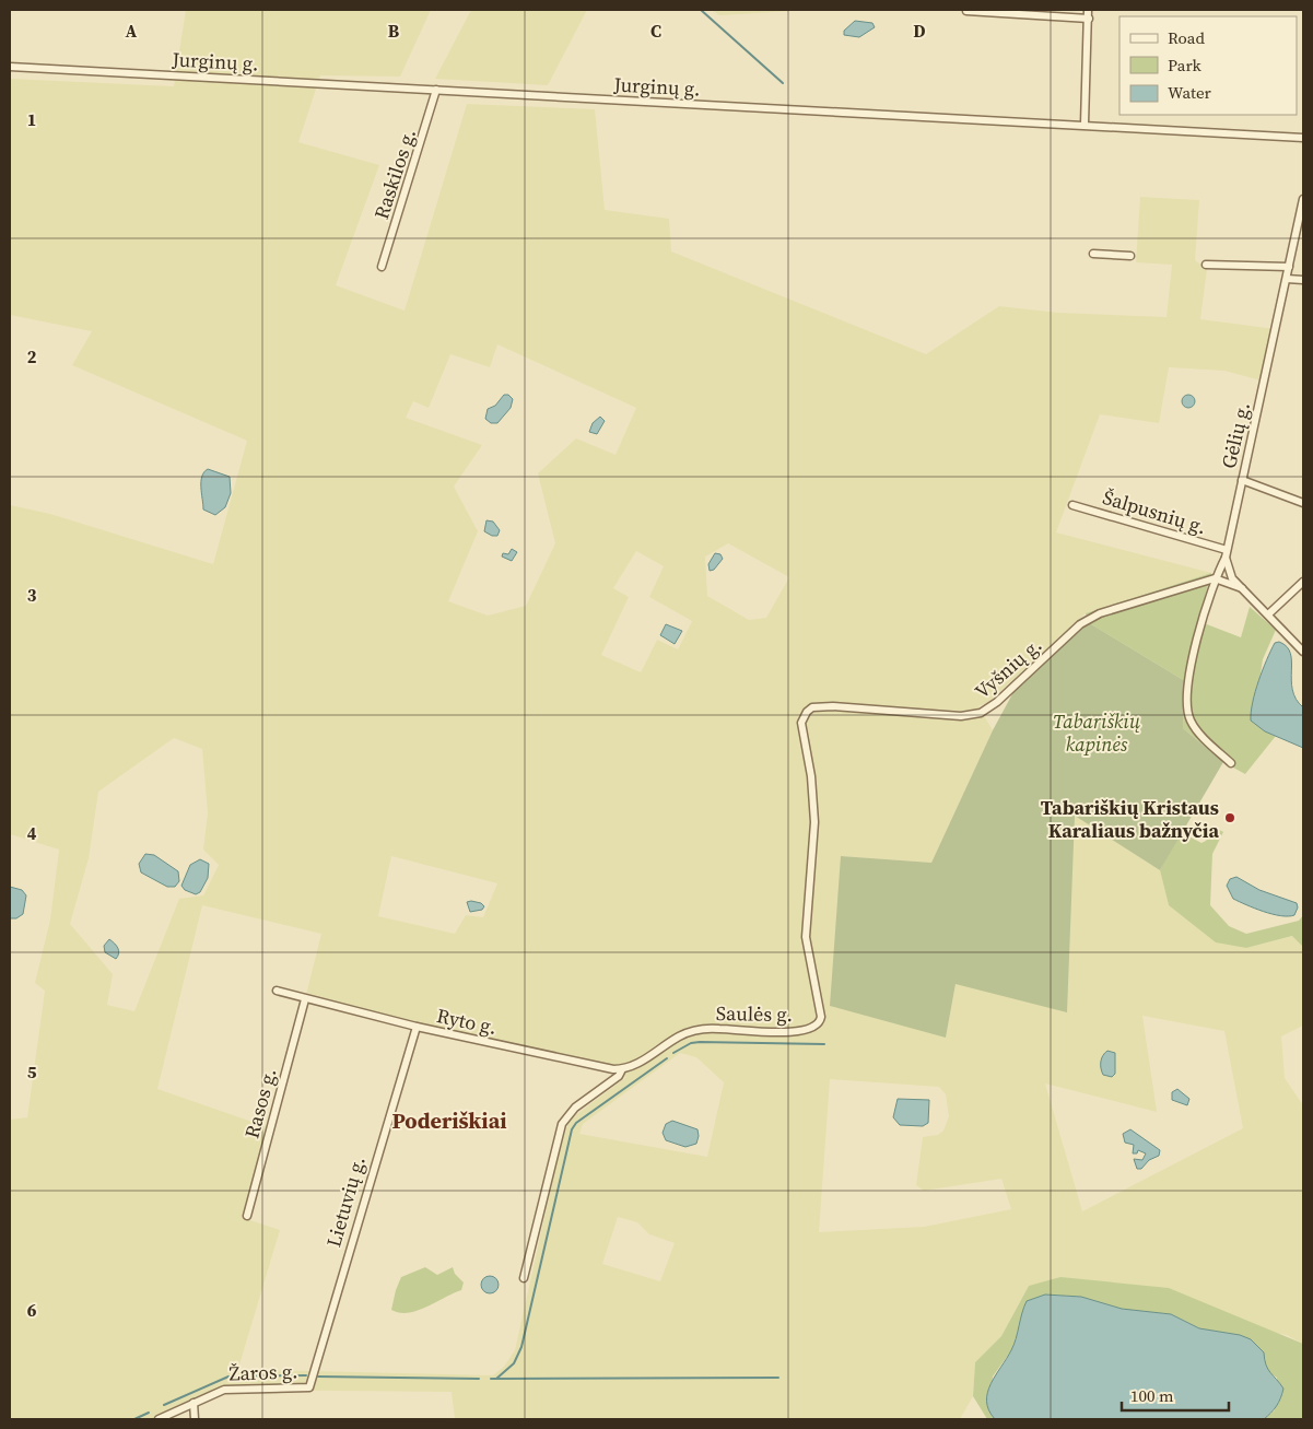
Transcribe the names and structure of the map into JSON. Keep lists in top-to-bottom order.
{
  "streets": {
    "street": [
      "Jurginų g.",
      "Raskilos g.",
      "Gėlių g.",
      "Šalpusnių g.",
      "Vyšnių g.",
      "Saulės g.",
      "Ryto g.",
      "Rasos g.",
      "Lietuvių g.",
      "Žaros g."
    ]
  },
  "crossings": [
    ["Jurginų g.", "Raskilos g."],
    ["Gėlių g.", "Šalpusnių g."],
    ["Gėlių g.", "Vyšnių g."],
    ["Vyšnių g.", "Saulės g."],
    ["Saulės g.", "Ryto g."],
    ["Ryto g.", "Rasos g."],
    ["Ryto g.", "Lietuvių g."],
    ["Lietuvių g.", "Žaros g."]
  ],
  "districts": ["Poderiškiai"],
  "parks": ["Tabariškių kapinės"],
  "places": ["Tabariškių Kristaus Karaliaus bažnyčia"],
  "legend": ["Road", "Park", "Water"],
  "scale_bar": "100 m",
  "grid": {
    "columns": [
      "A",
      "B",
      "C",
      "D"
    ],
    "rows": [
      "1",
      "2",
      "3",
      "4",
      "5",
      "6"
    ]
  }
}
